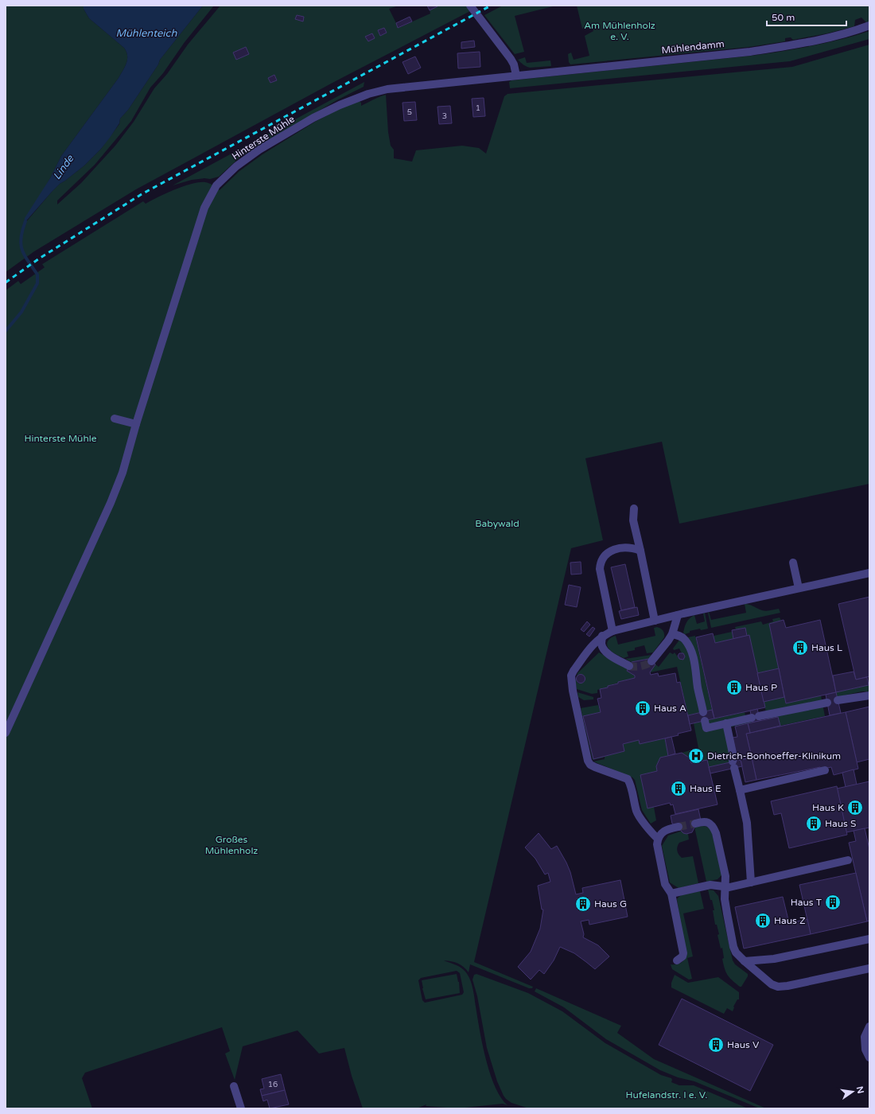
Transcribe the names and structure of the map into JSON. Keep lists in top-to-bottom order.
{
  "streets": {
    "street": ["Mühlendamm", "Hinterste Mühle"]
  },
  "crossings": [
    ["Mühlendamm", "Hinterste Mühle"]
  ],
  "water": ["Mühlenteich", "Linde"],
  "parks": [
    "Am Mühlenholz e. V.",
    "Hinterste Mühle",
    "Babywald",
    "Großes Mühlenholz",
    "Hufelandstr. I e. V."
  ],
  "places": {
    "building": [
      "Haus L",
      "Haus P",
      "Haus A",
      "Haus E",
      "Haus K",
      "Haus S",
      "Haus T",
      "Haus G",
      "Haus Z",
      "Haus V"
    ],
    "hospital": ["Dietrich-Bonhoeffer-Klinikum"]
  },
  "house_numbers": [
    "1",
    "5",
    "3",
    "16"
  ],
  "scale_bar": "50 m",
  "north": "right"
}
